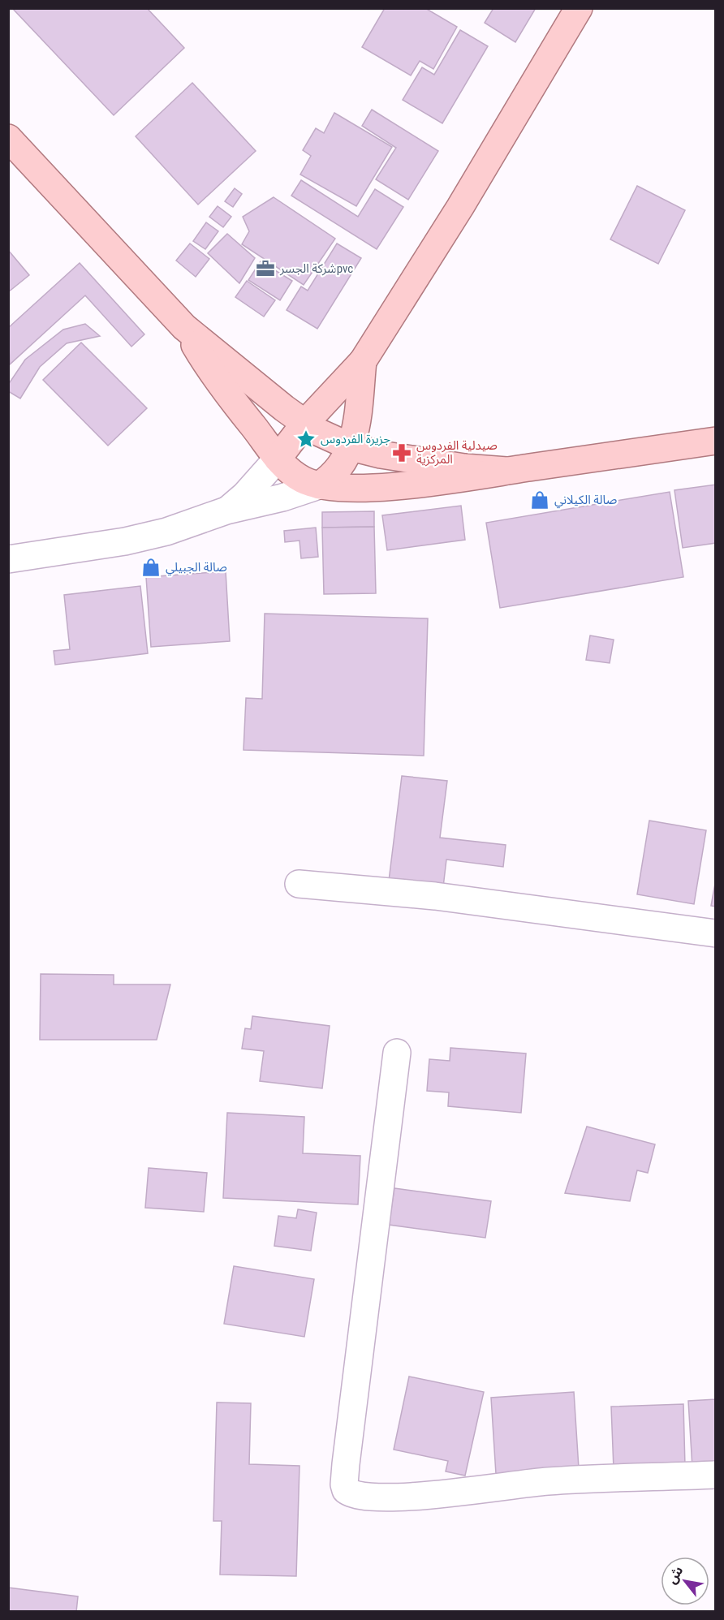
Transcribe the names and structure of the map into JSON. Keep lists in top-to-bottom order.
{
  "places": {
    "office": ["شركة الجسرpvc"],
    "place": ["جزيرة الفردوس"],
    "pharmacy": ["صيدلية الفردوس المركزية"],
    "shop": ["صالة الكيلاني", "صالة الجبيلي"]
  },
  "north": "top left"
}
